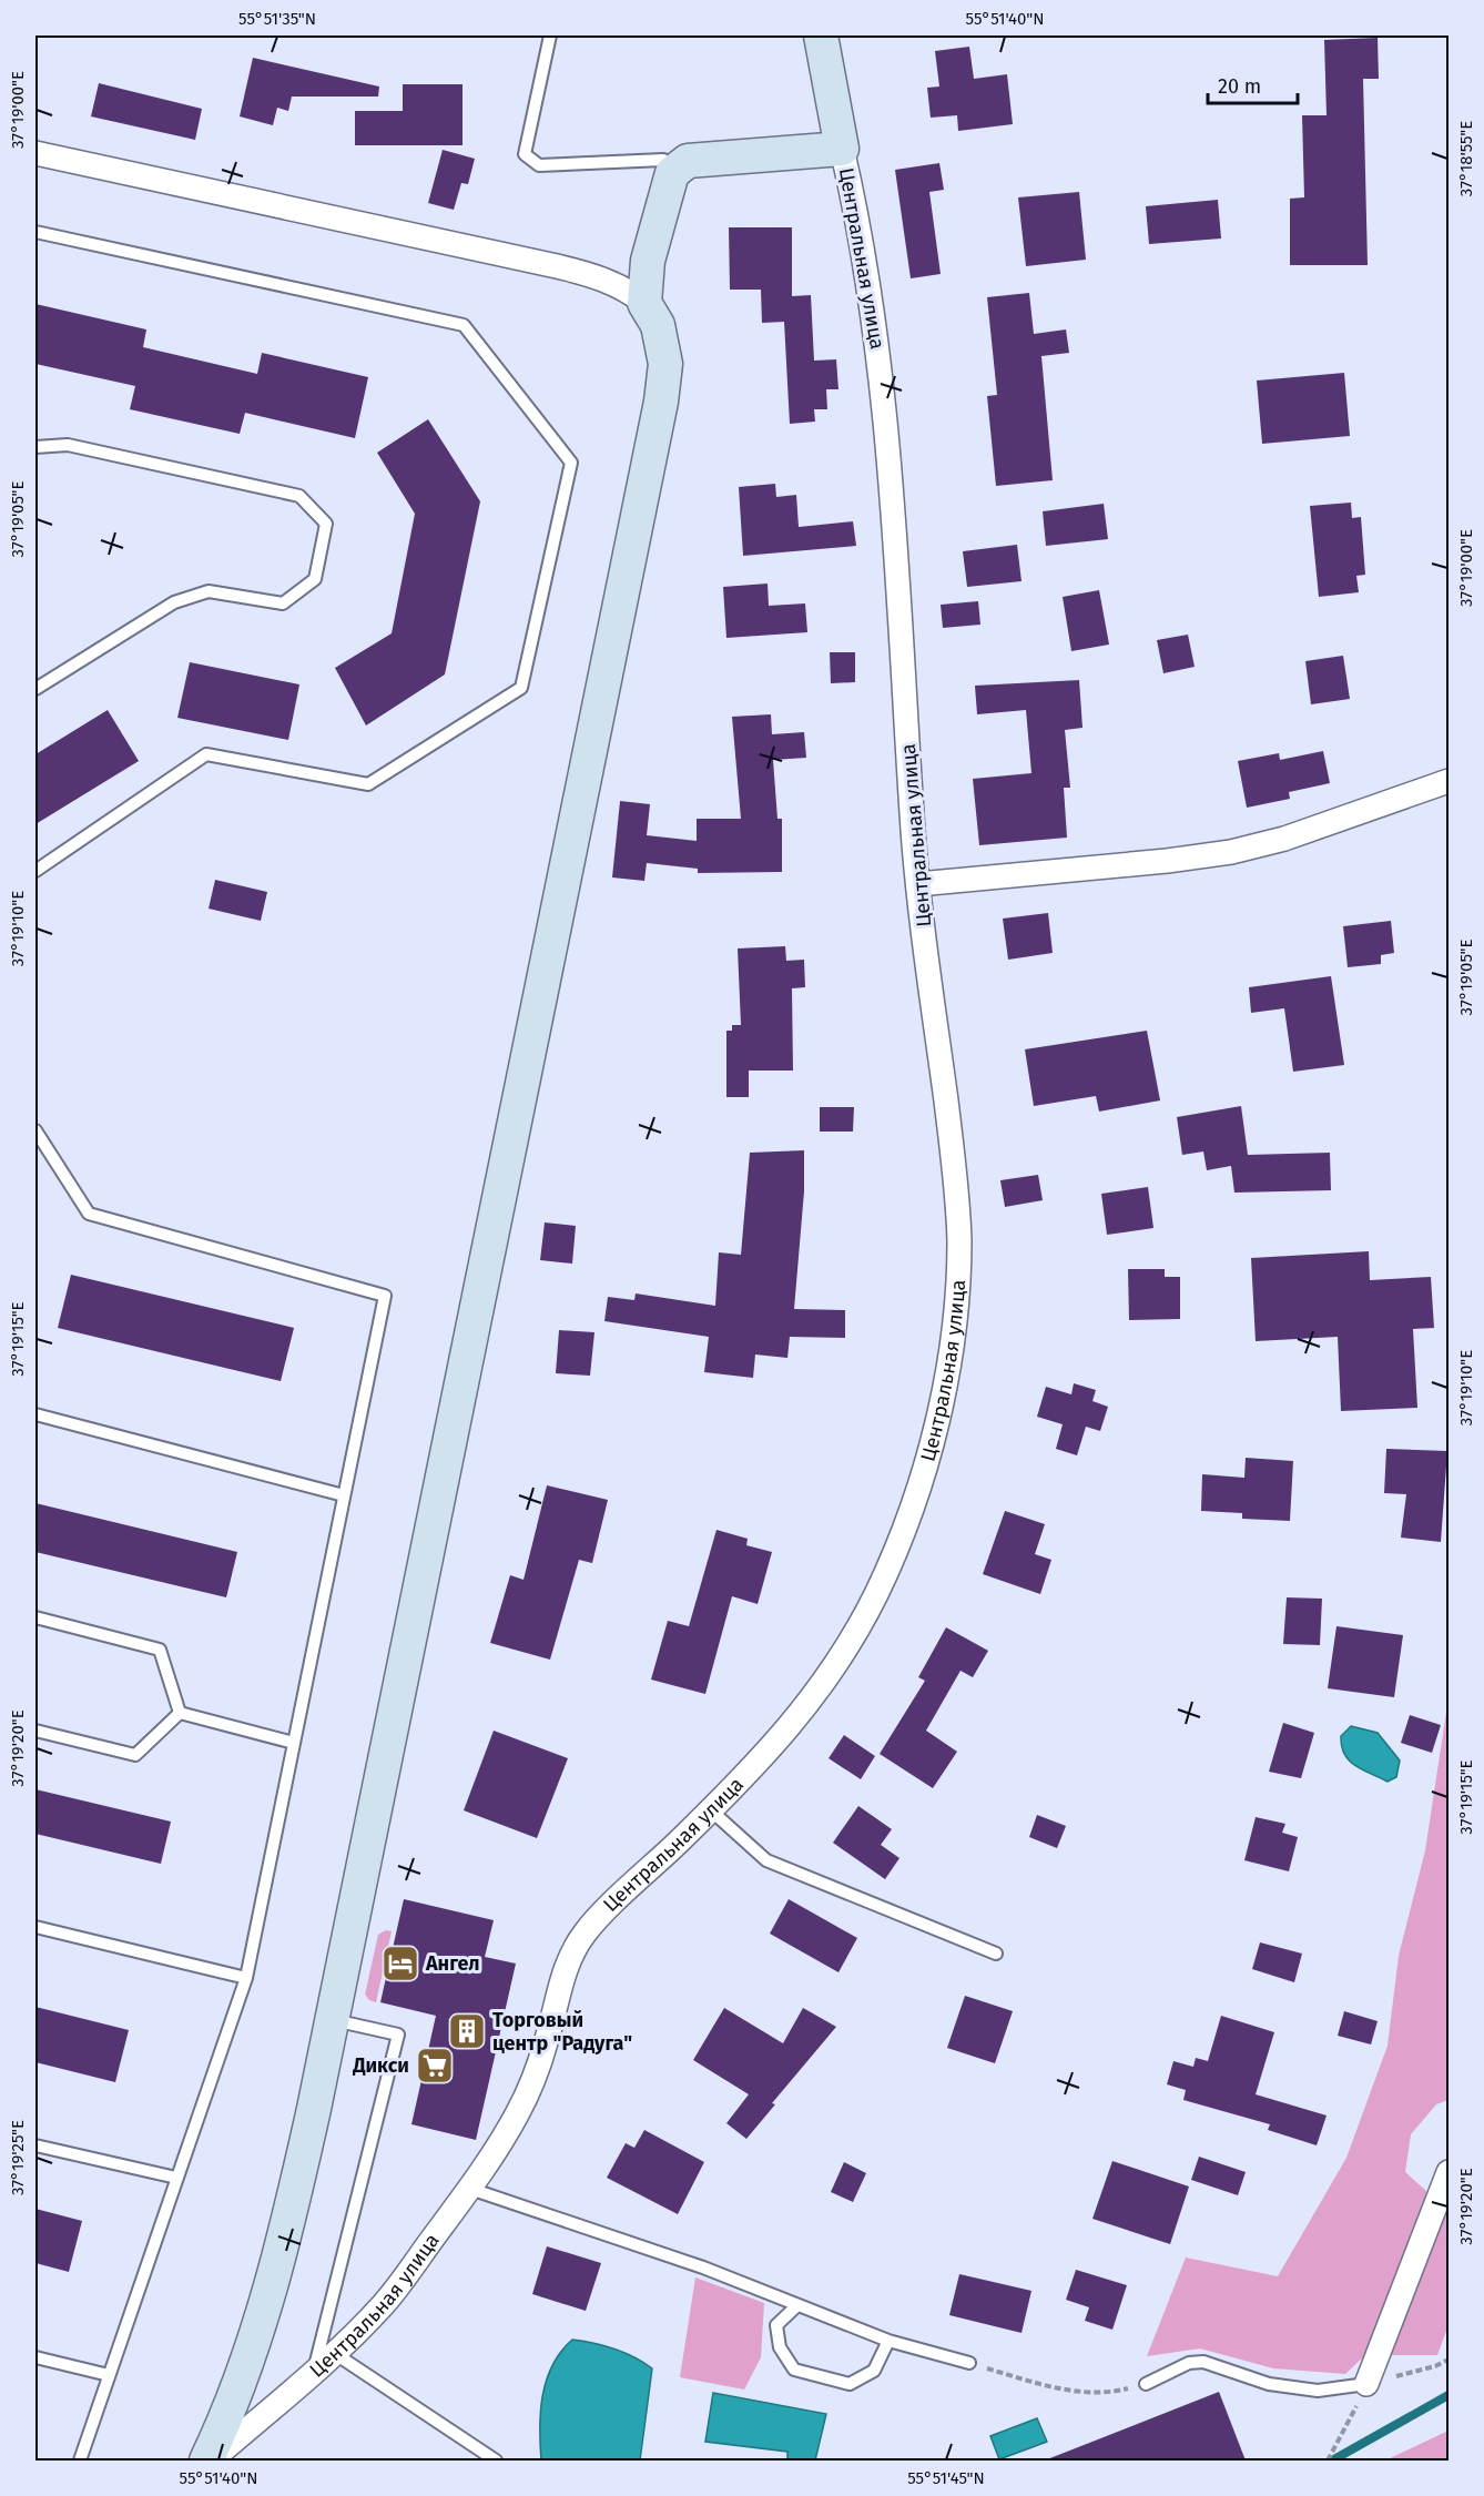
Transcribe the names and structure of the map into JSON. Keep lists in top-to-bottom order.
{
  "streets": {
    "street": ["Центральная улица"]
  },
  "places": {
    "hotel": ["Ангел"],
    "building": ["Торговый центр \"Радуга\""],
    "supermarket": ["Дикси"]
  },
  "scale_bar": "20 m",
  "coordinates": [
    "55°51'35\"N",
    "55°51'40\"N",
    "37°19'00\"E",
    "37°18'55\"E",
    "37°19'05\"E",
    "37°19'10\"E",
    "37°19'15\"E",
    "37°19'20\"E",
    "37°19'25\"E",
    "55°51'45\"N"
  ]
}
